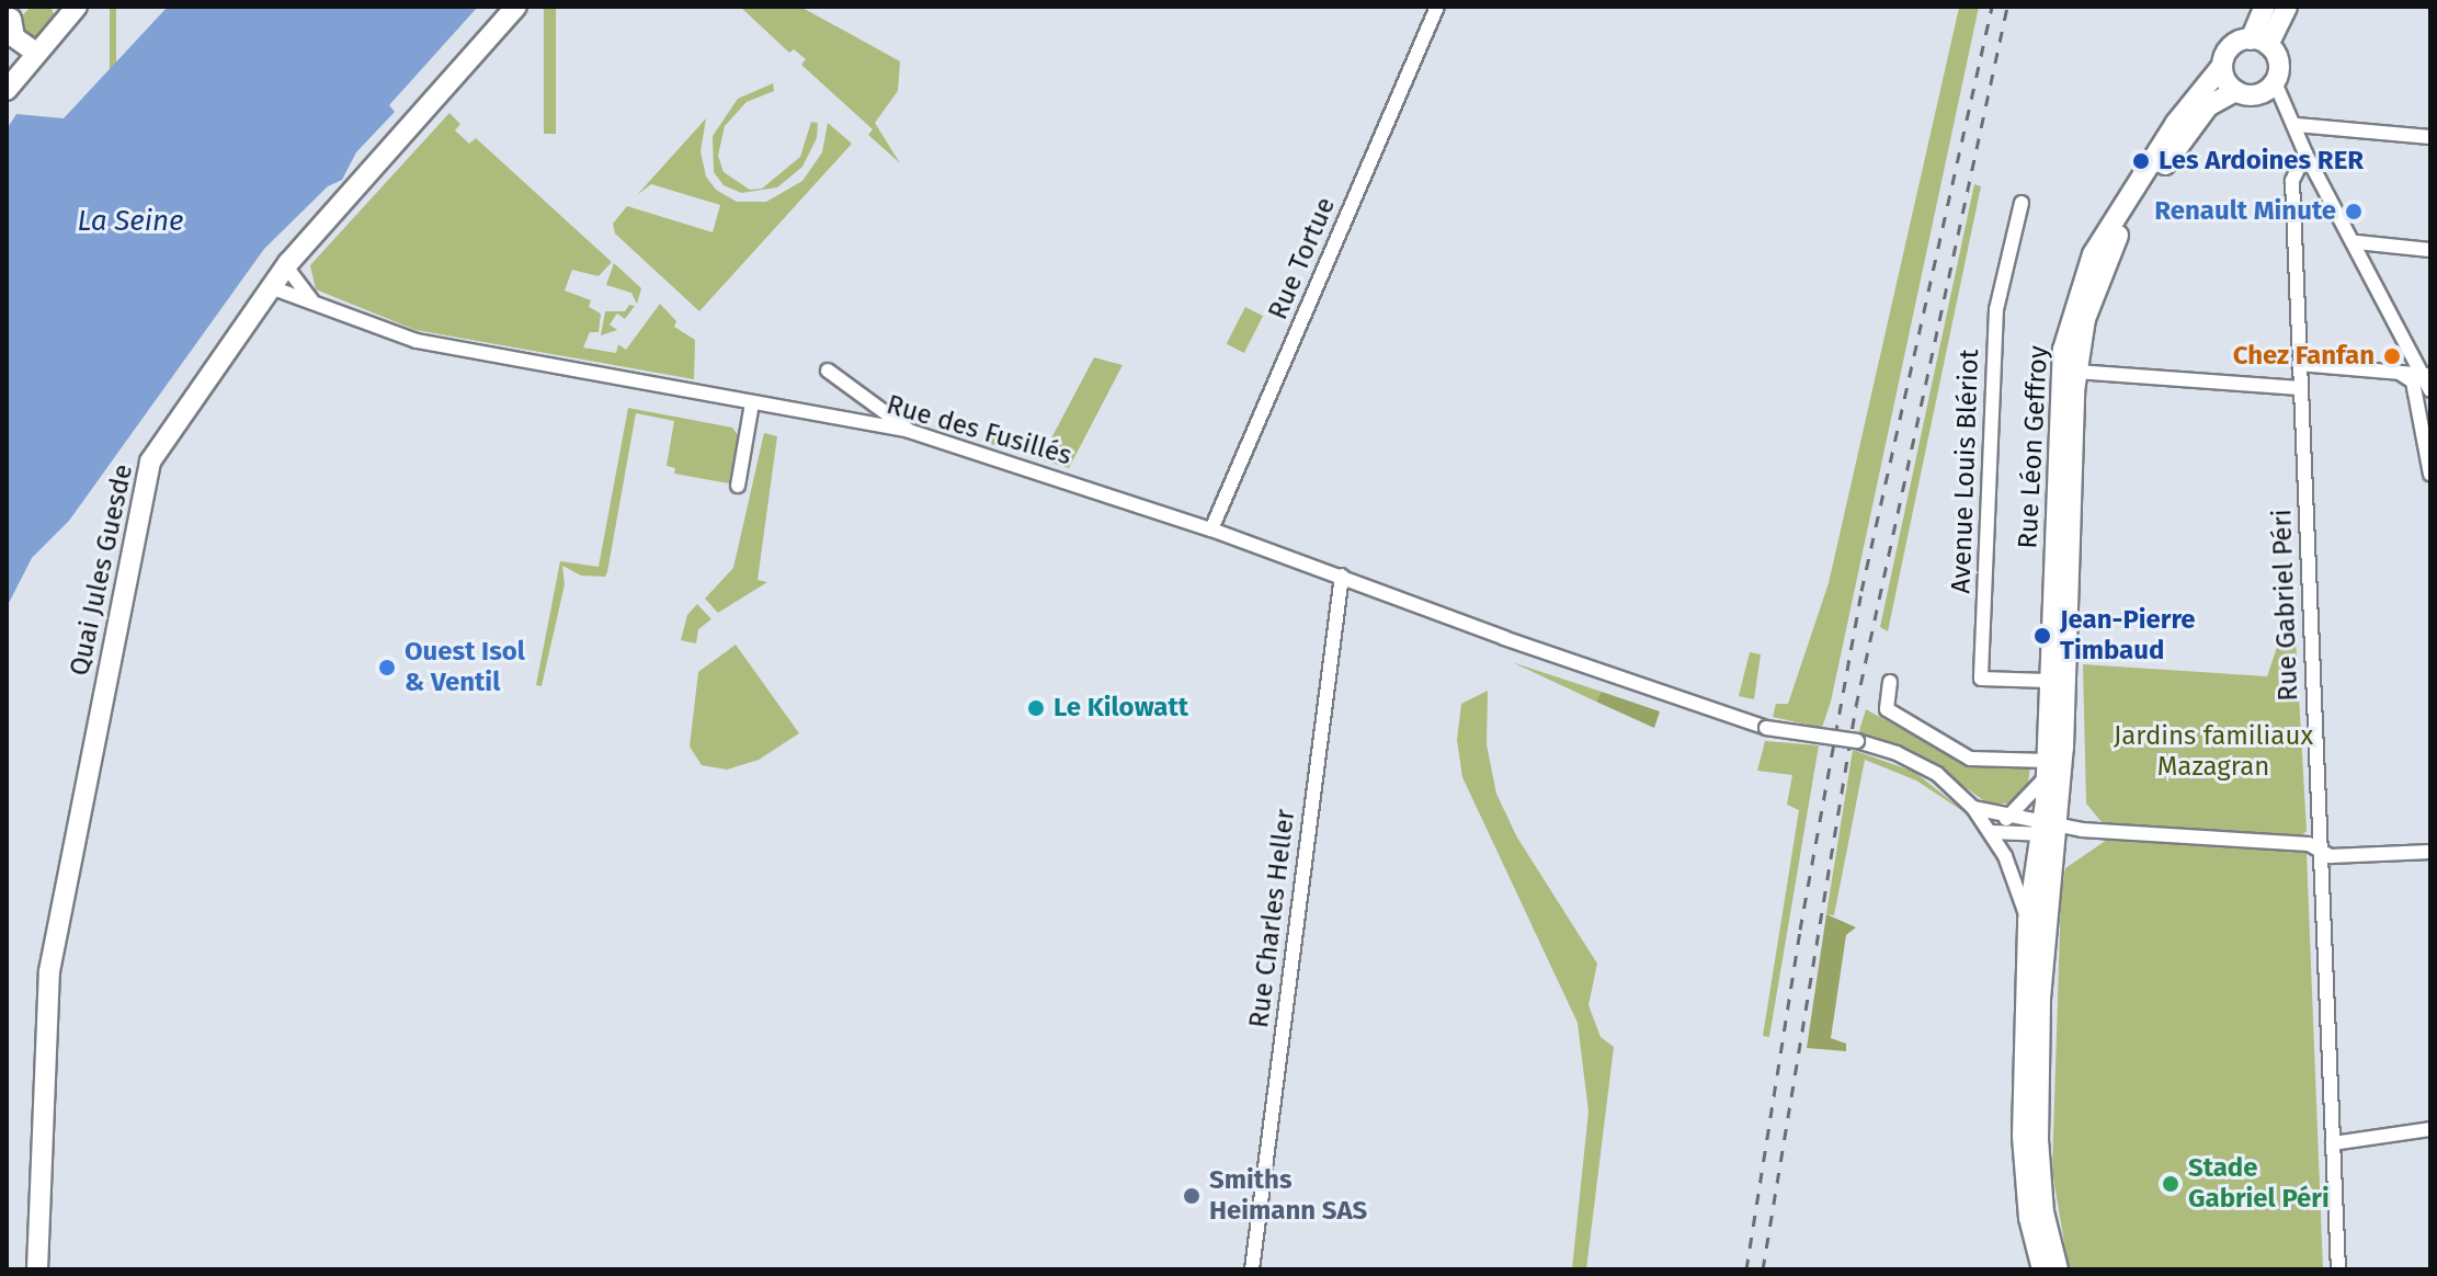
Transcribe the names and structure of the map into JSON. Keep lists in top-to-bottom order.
{
  "streets": {
    "street": [
      "Rue Tortue",
      "Rue des Fusillés",
      "Rue Léon Geffroy",
      "Avenue Louis Blériot",
      "Quai Jules Guesde",
      "Rue Gabriel Péri",
      "Rue Charles Heller"
    ]
  },
  "crossings": [
    ["Rue Tortue", "Rue des Fusillés"],
    ["Rue des Fusillés", "Quai Jules Guesde"],
    ["Rue des Fusillés", "Rue Charles Heller"],
    ["Rue Léon Geffroy", "Avenue Louis Blériot"]
  ],
  "water": ["La Seine"],
  "parks": ["Jardins familiaux Mazagran"],
  "places": [
    "Les Ardoines RER",
    "Renault Minute",
    "Chez Fanfan",
    "Jean-Pierre Timbaud",
    "Ouest Isol & Ventil",
    "Le Kilowatt",
    "Stade Gabriel Péri",
    "Smiths Heimann SAS"
  ]
}
